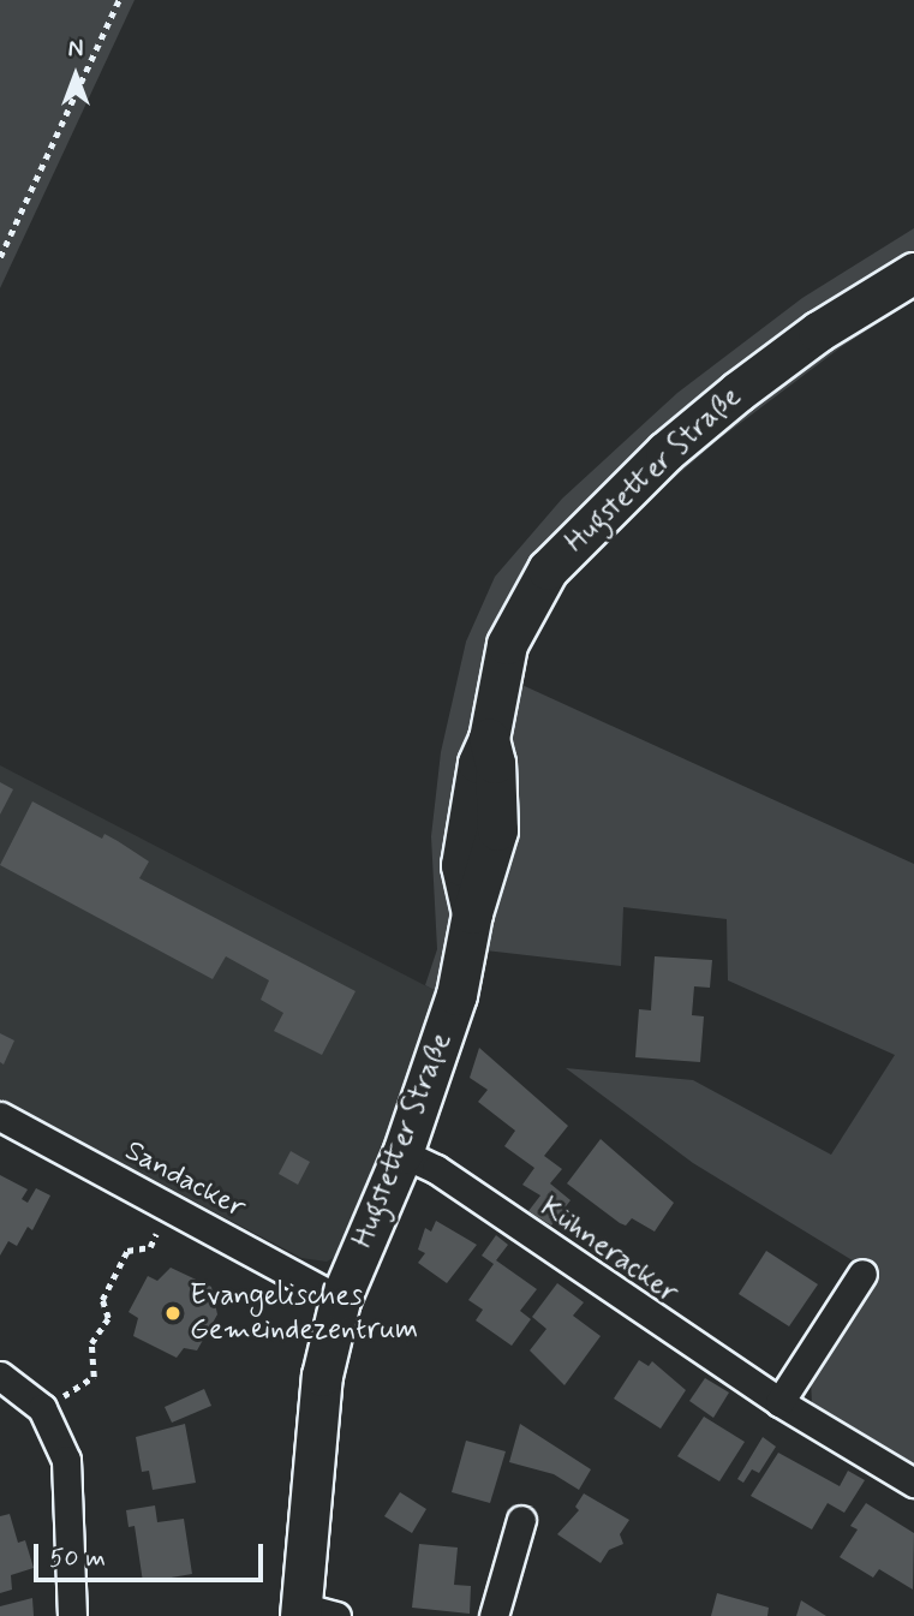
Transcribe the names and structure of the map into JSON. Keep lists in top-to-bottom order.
{
  "streets": {
    "street": ["Hugstetter Straße", "Sandacker", "Kühneracker"]
  },
  "crossings": [
    ["Hugstetter Straße", "Sandacker"],
    ["Hugstetter Straße", "Kühneracker"]
  ],
  "places": ["Evangelisches Gemeindezentrum"],
  "scale_bar": "50 m",
  "north": "top"
}
